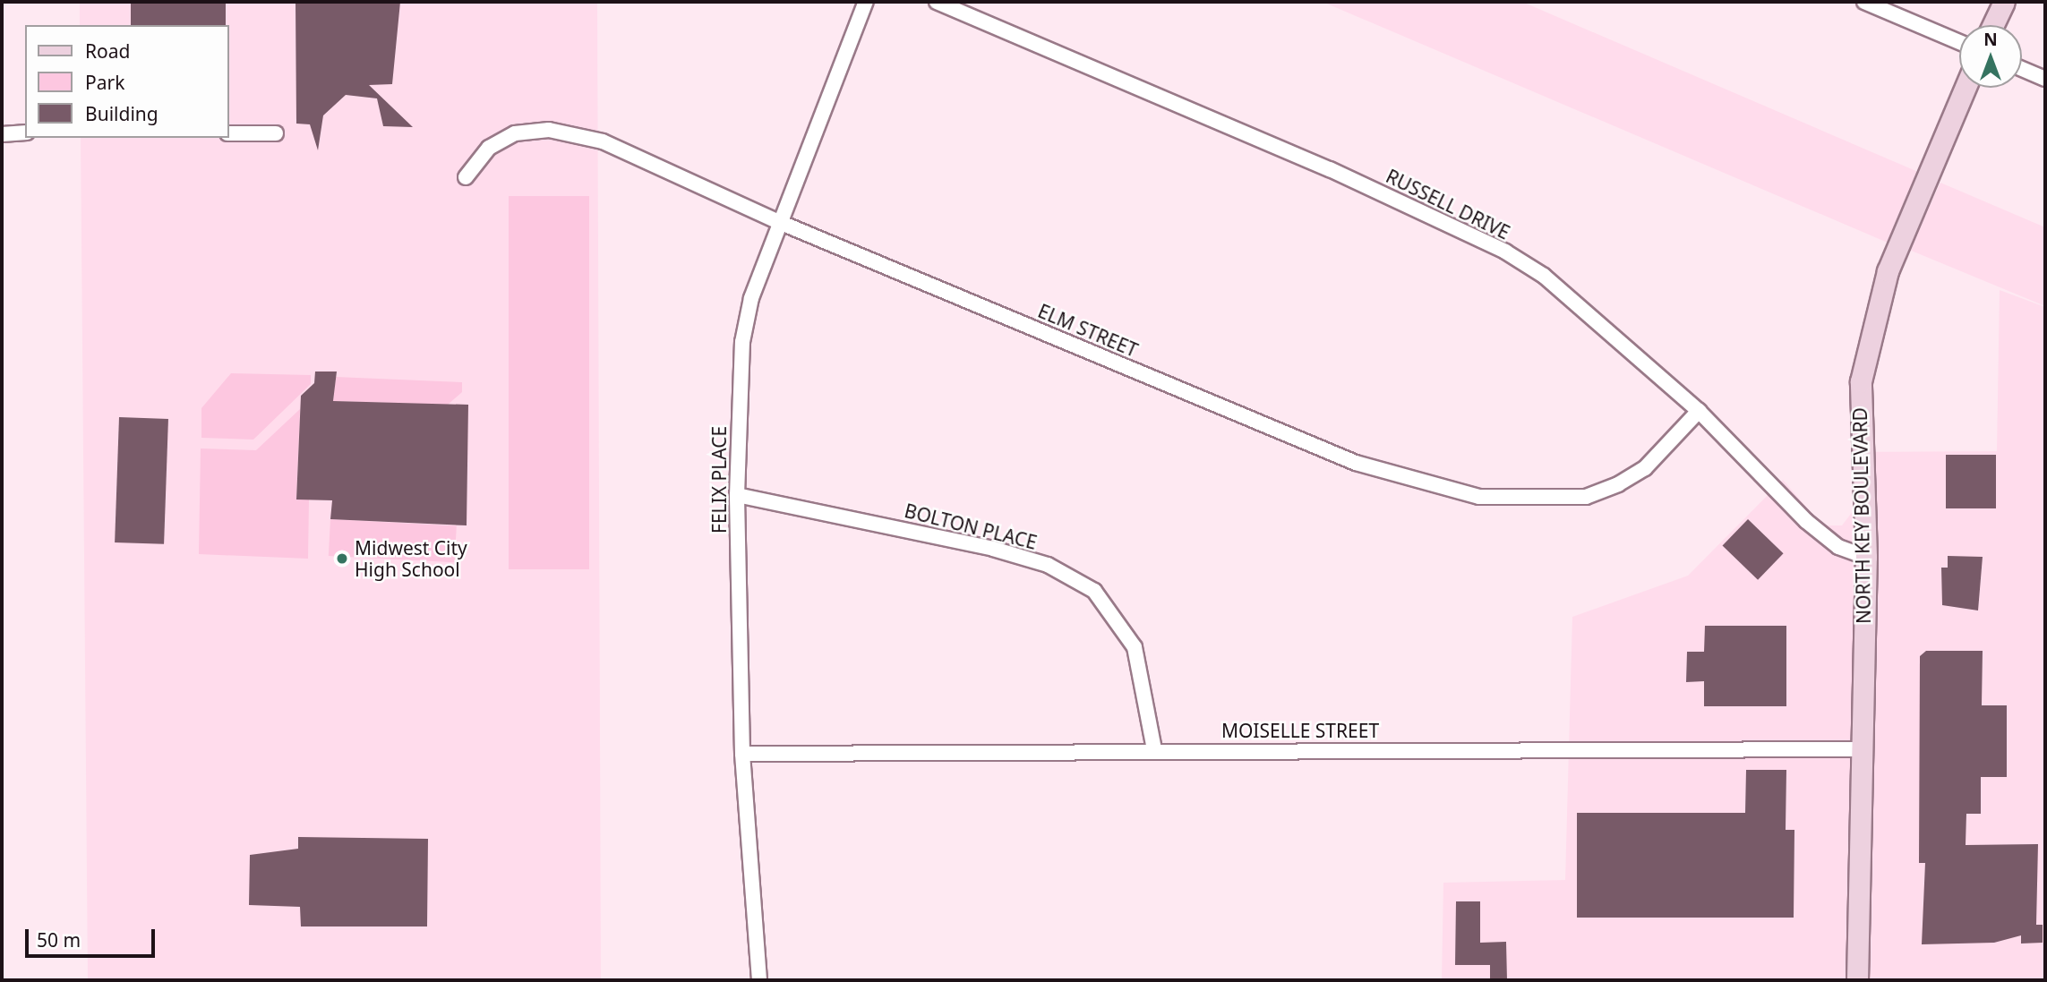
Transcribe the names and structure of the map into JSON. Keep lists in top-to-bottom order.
{
  "streets": {
    "street": [
      "RUSSELL DRIVE",
      "ELM STREET",
      "FELIX PLACE",
      "NORTH KEY BOULEVARD",
      "BOLTON PLACE",
      "MOISELLE STREET"
    ]
  },
  "crossings": [
    ["RUSSELL DRIVE", "ELM STREET"],
    ["RUSSELL DRIVE", "NORTH KEY BOULEVARD"],
    ["ELM STREET", "FELIX PLACE"],
    ["FELIX PLACE", "BOLTON PLACE"],
    ["FELIX PLACE", "MOISELLE STREET"],
    ["NORTH KEY BOULEVARD", "MOISELLE STREET"],
    ["BOLTON PLACE", "MOISELLE STREET"]
  ],
  "places": ["Midwest City High School"],
  "legend": ["Road", "Park", "Building"],
  "scale_bar": "50 m",
  "north": "top"
}
